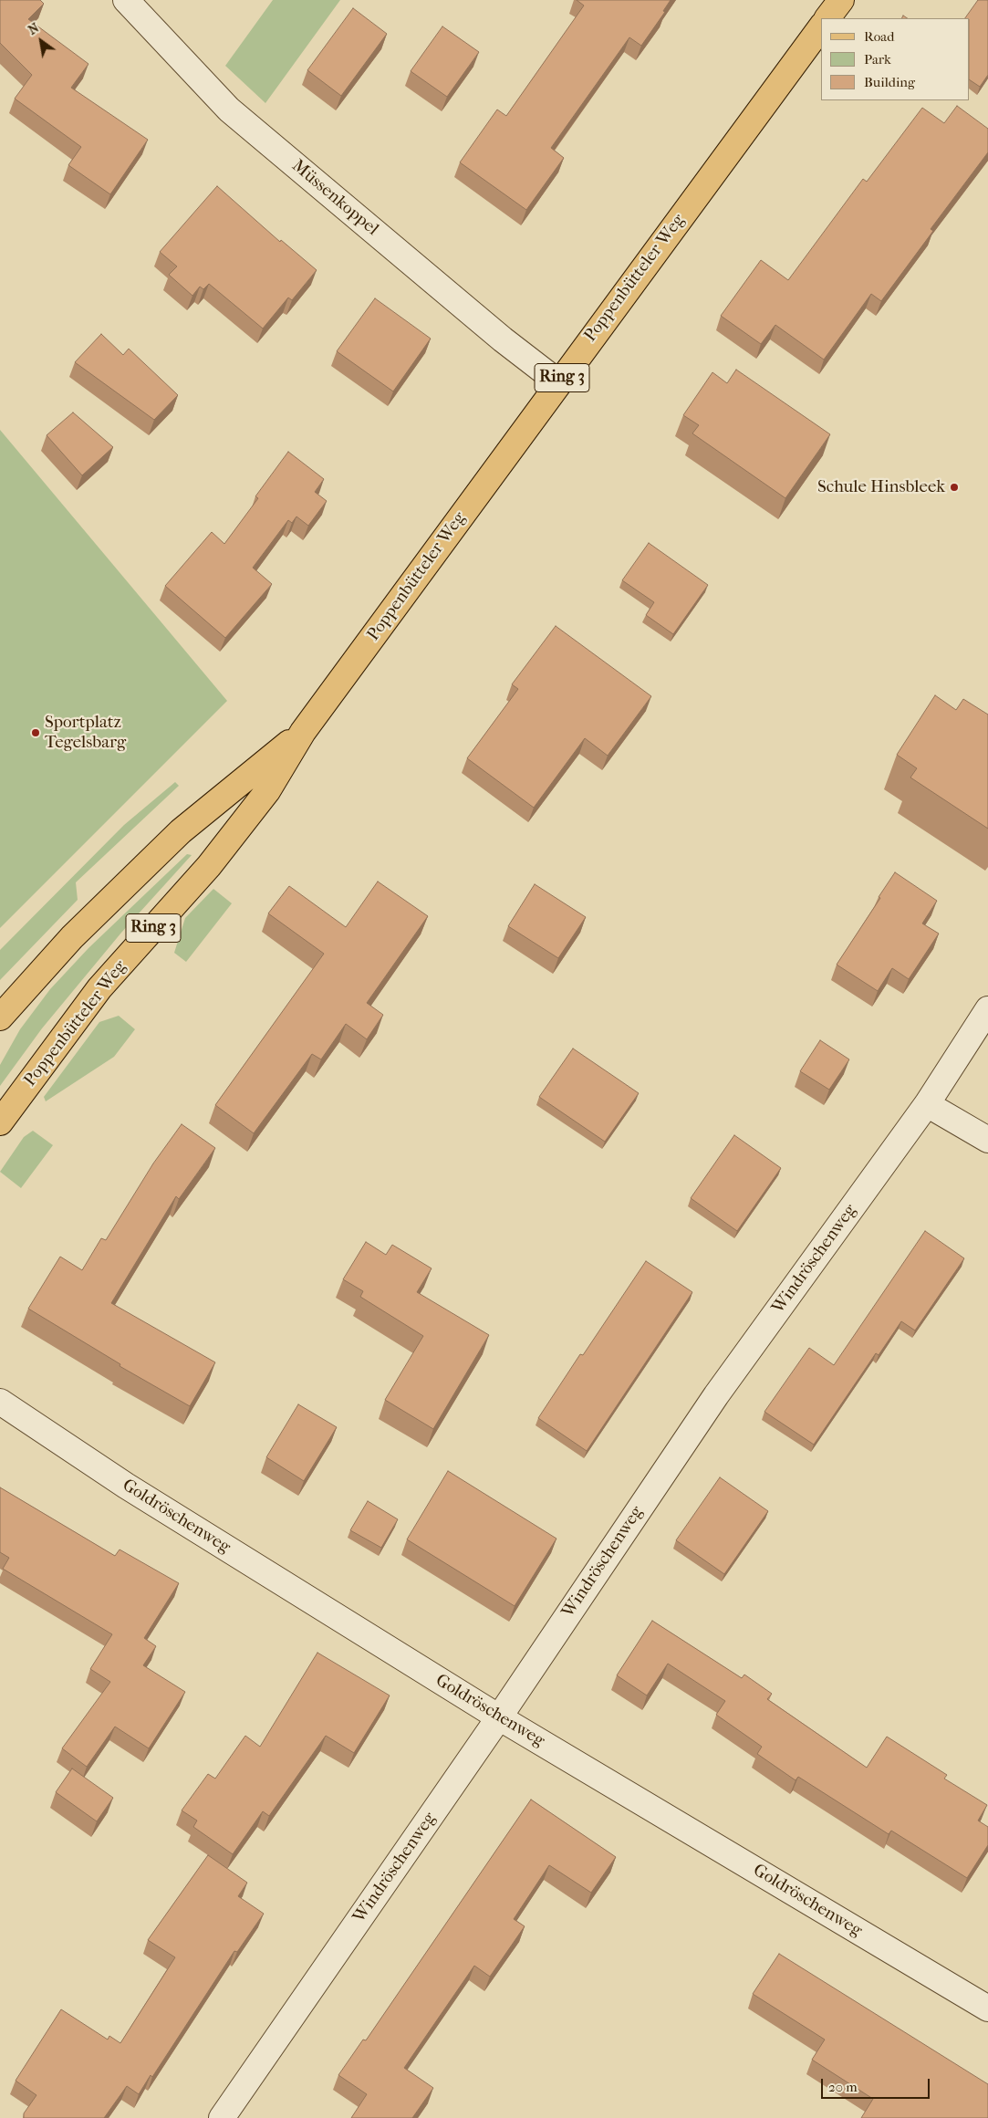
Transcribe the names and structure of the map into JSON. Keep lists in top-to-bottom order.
{
  "streets": {
    "main road": ["Poppenbütteler Weg", "Ring 3"],
    "street": ["Müssenkoppel", "Windröschenweg", "Goldröschenweg"]
  },
  "crossings": [
    ["Müssenkoppel", "Poppenbütteler Weg"],
    ["Windröschenweg", "Goldröschenweg"]
  ],
  "places": ["Schule Hinsbleek", "Sportplatz Tegelsbarg"],
  "legend": ["Road", "Park", "Building"],
  "scale_bar": "20 m",
  "north": "top left"
}
